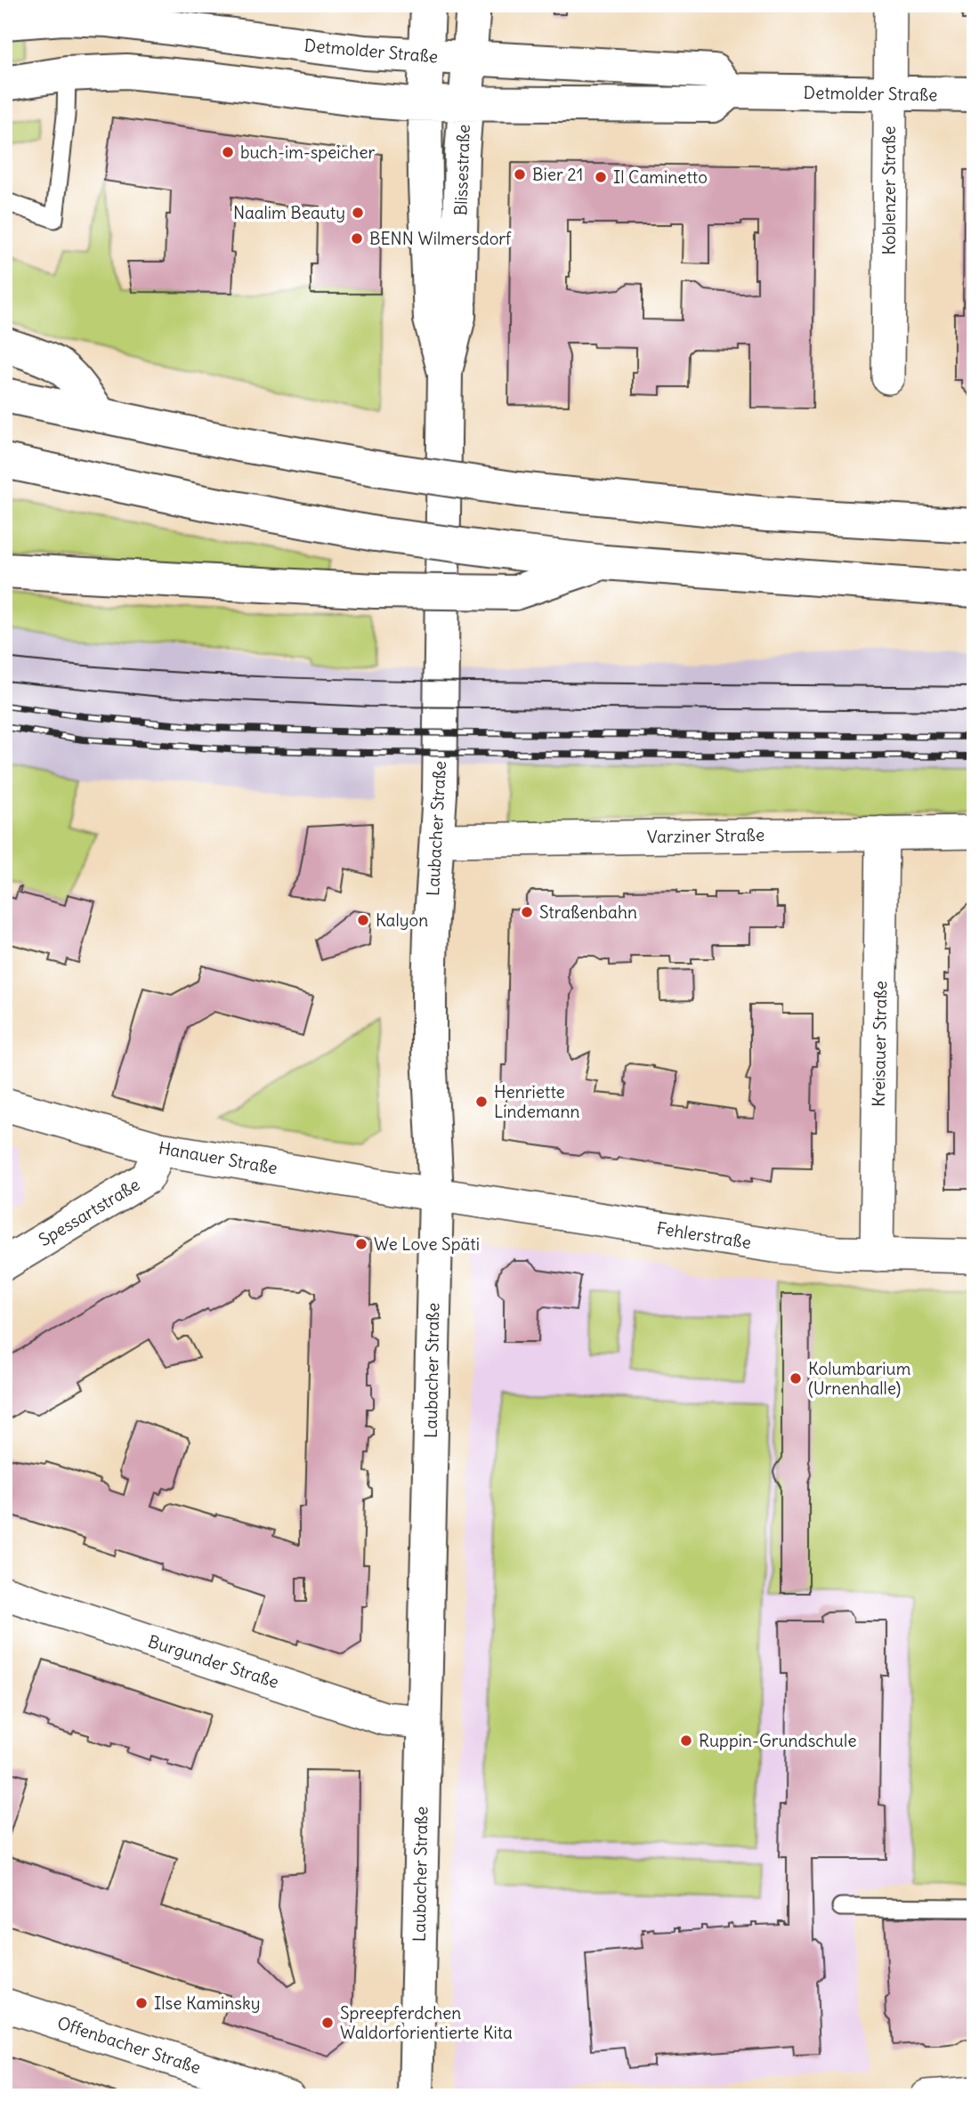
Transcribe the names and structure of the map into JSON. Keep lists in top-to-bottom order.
{
  "streets": {
    "main road": ["Detmolder Straße", "Blissestraße", "Laubacher Straße"],
    "street": [
      "Koblenzer Straße",
      "Varziner Straße",
      "Kreisauer Straße",
      "Hanauer Straße",
      "Spessartstraße",
      "Fehlerstraße",
      "Burgunder Straße",
      "Offenbacher Straße"
    ]
  },
  "crossings": [
    ["Detmolder Straße", "Blissestraße"],
    ["Detmolder Straße", "Koblenzer Straße"],
    ["Blissestraße", "Laubacher Straße"],
    ["Laubacher Straße", "Varziner Straße"],
    ["Laubacher Straße", "Hanauer Straße"],
    ["Laubacher Straße", "Fehlerstraße"],
    ["Laubacher Straße", "Burgunder Straße"],
    ["Varziner Straße", "Kreisauer Straße"],
    ["Kreisauer Straße", "Fehlerstraße"],
    ["Hanauer Straße", "Spessartstraße"],
    ["Hanauer Straße", "Fehlerstraße"]
  ],
  "places": [
    "buch-im-speicher",
    "Bier 21",
    "Il Caminetto",
    "Naalim Beauty",
    "BENN Wilmersdorf",
    "Straßenbahn",
    "Kalyon",
    "Henriette Lindemann",
    "We Love Späti",
    "Kolumbarium (Urnenhalle)",
    "Ruppin-Grundschule",
    "Ilse Kaminsky",
    "Spreepferdchen Waldorforientierte Kita"
  ]
}
